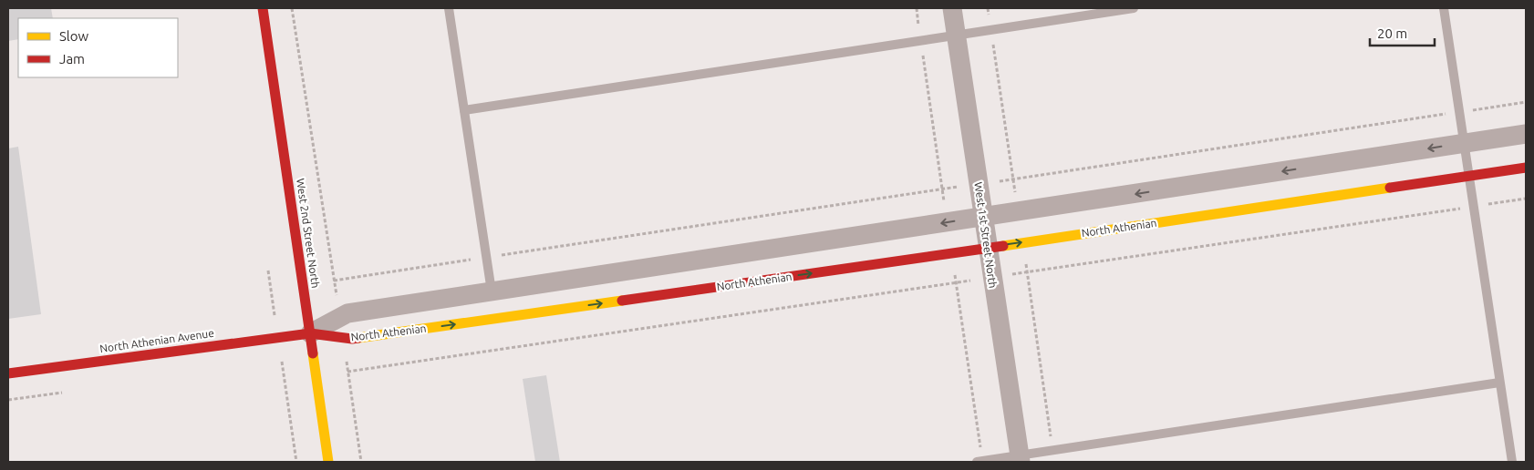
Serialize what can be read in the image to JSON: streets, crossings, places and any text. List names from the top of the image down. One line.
{"streets":{"street":["North Athenian","West 2nd Street North","West 1st Street North","North Athenian Avenue"]},"crossings":[["North Athenian","West 2nd Street North"],["North Athenian","West 1st Street North"],["North Athenian","North Athenian Avenue"],["West 2nd Street North","North Athenian Avenue"]],"legend":["Slow","Jam"],"scale_bar":"20 m"}
